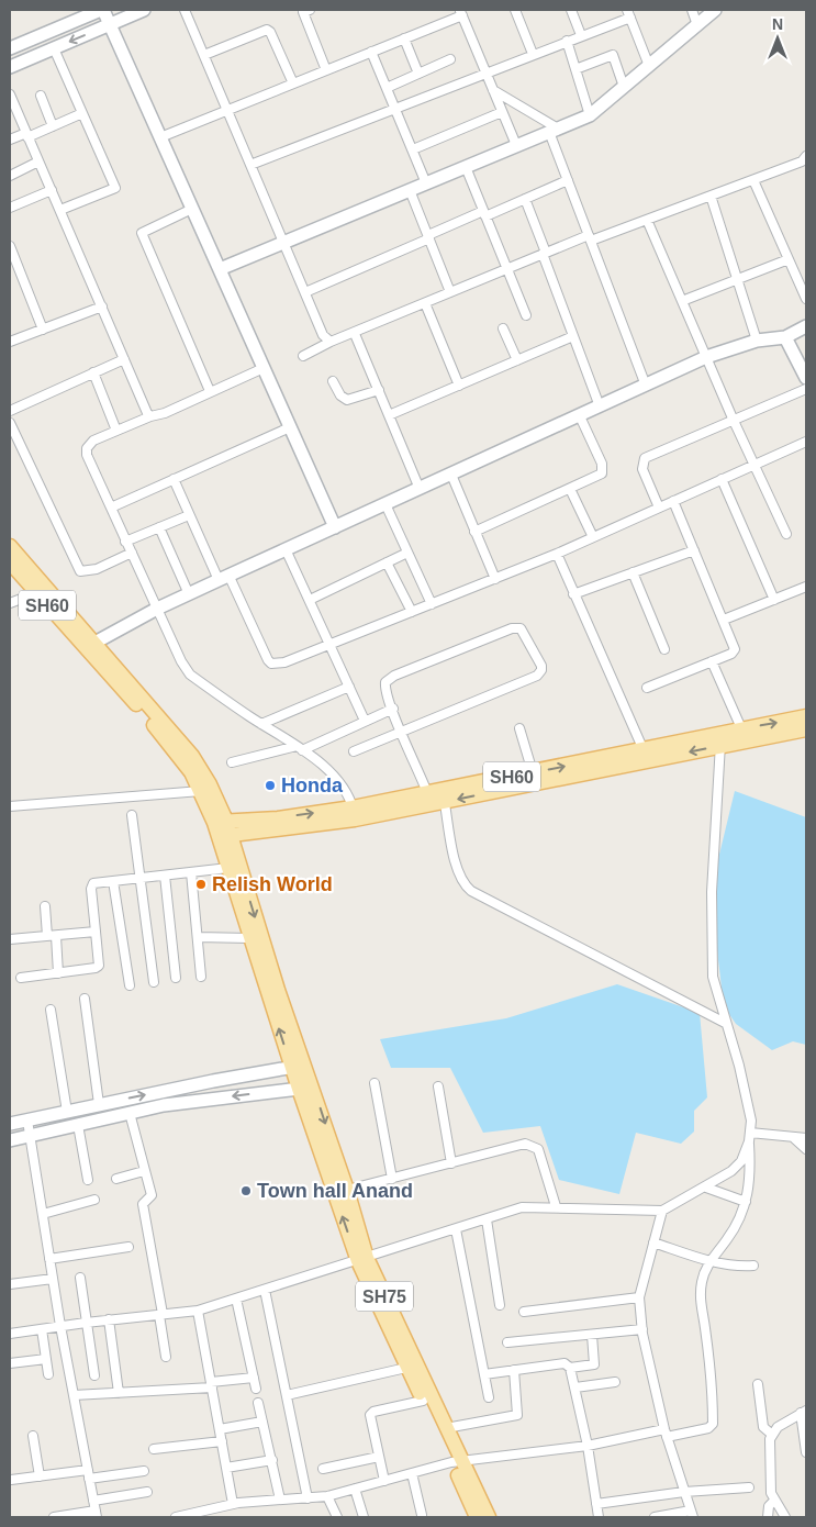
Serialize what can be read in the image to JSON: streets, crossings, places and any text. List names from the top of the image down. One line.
{"streets":{"main road":["SH60","SH75"]},"crossings":[["SH60","SH75"]],"places":["Honda","Relish World","Town hall Anand"],"north":"top"}
